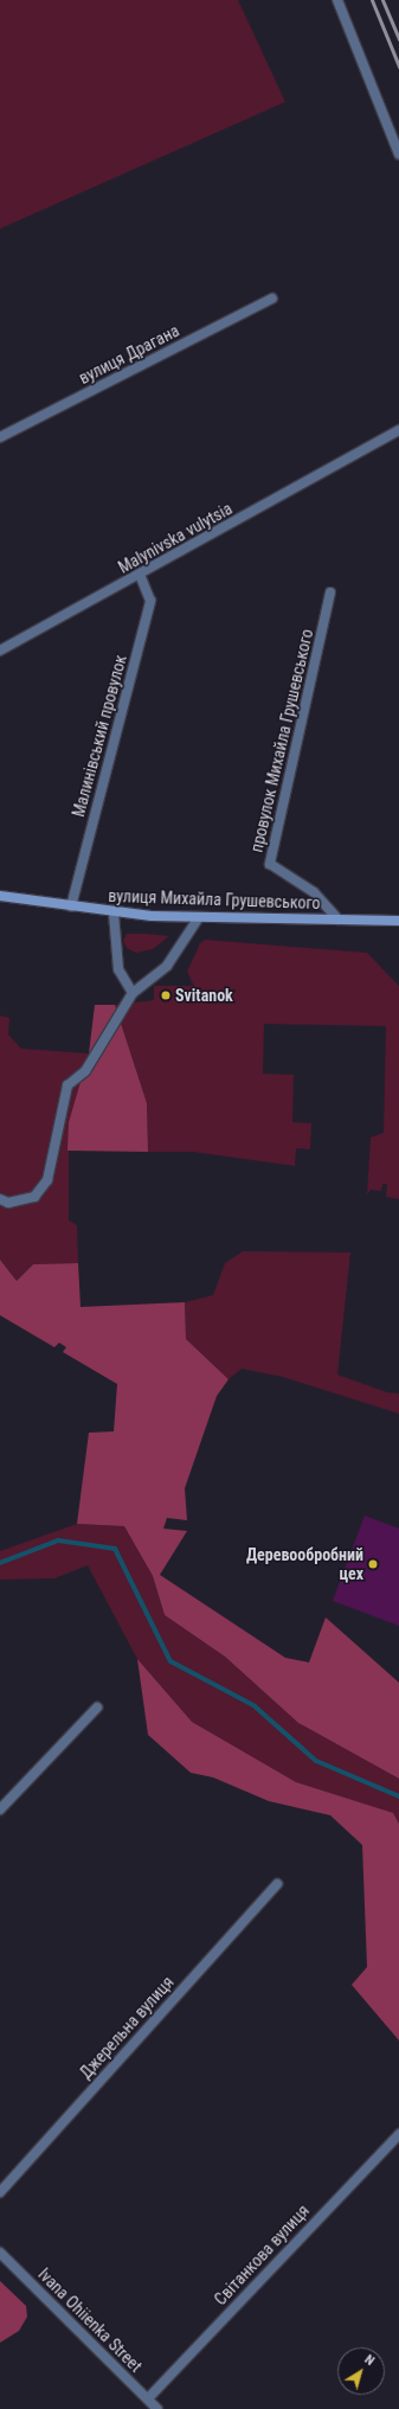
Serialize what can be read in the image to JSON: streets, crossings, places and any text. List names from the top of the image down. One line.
{"streets":{"street":["вулиця Драгана","Malynivska vulytsia","Малинівський провулок","провулок Михайла Грушевського","вулиця Михайла Грушевського","Джерельна вулиця","Світанкова вулиця","Ivana Ohiienka Street"]},"crossings":[["Malynivska vulytsia","Малинівський провулок"],["Малинівський провулок","вулиця Михайла Грушевського"],["провулок Михайла Грушевського","вулиця Михайла Грушевського"],["Світанкова вулиця","Ivana Ohiienka Street"]],"places":["Svitanok","Деревообробний цех"],"north":"top right"}
